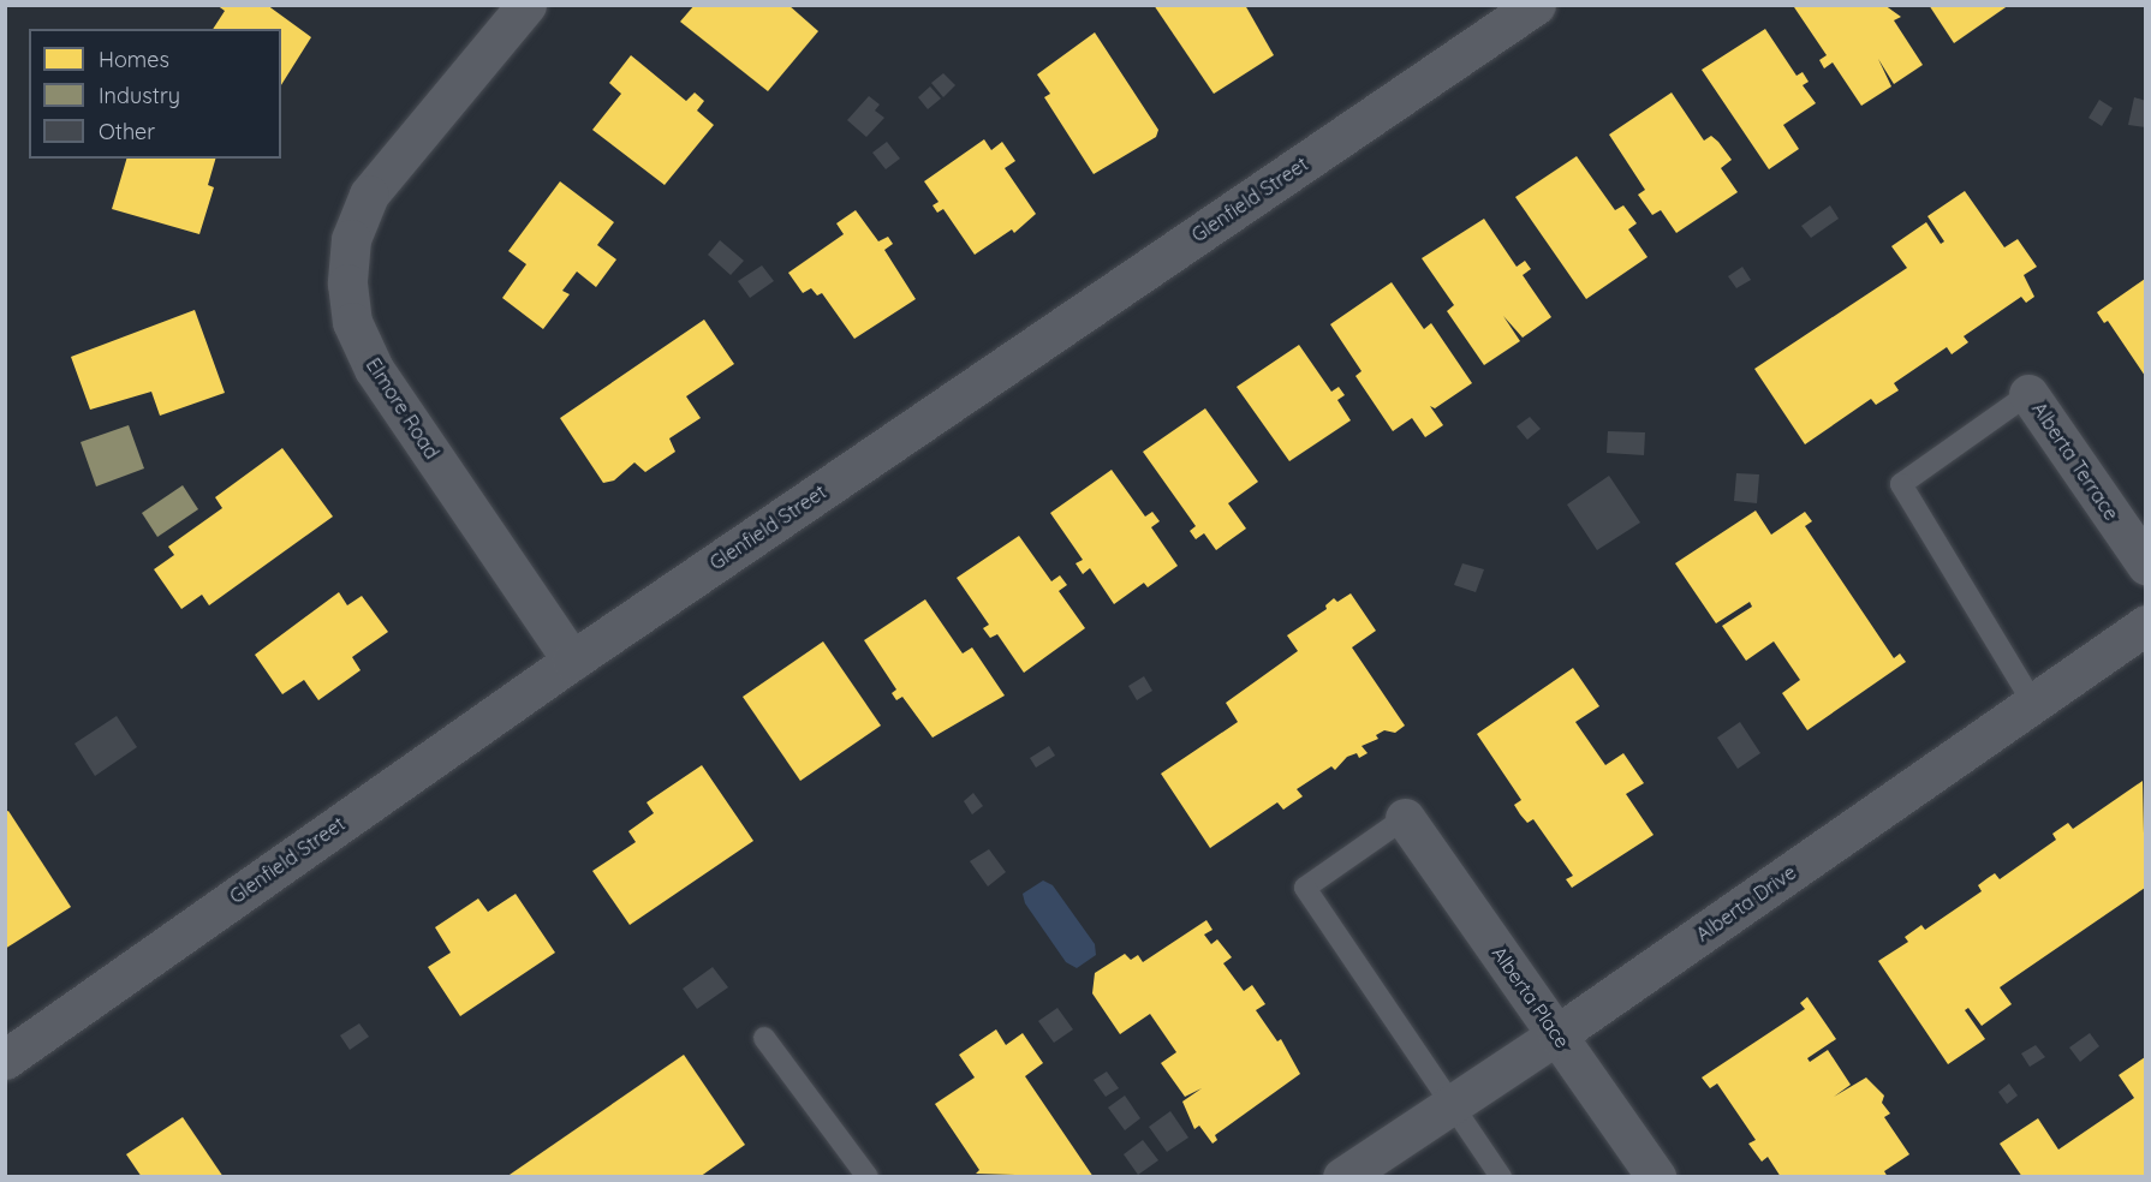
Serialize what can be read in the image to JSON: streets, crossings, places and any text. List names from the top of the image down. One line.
{"streets":{"street":["Glenfield Street","Elmore Road","Alberta Terrace","Alberta Drive","Alberta Place"]},"crossings":[["Glenfield Street","Elmore Road"],["Alberta Drive","Alberta Place"]],"legend":["Homes","Industry","Other"]}
